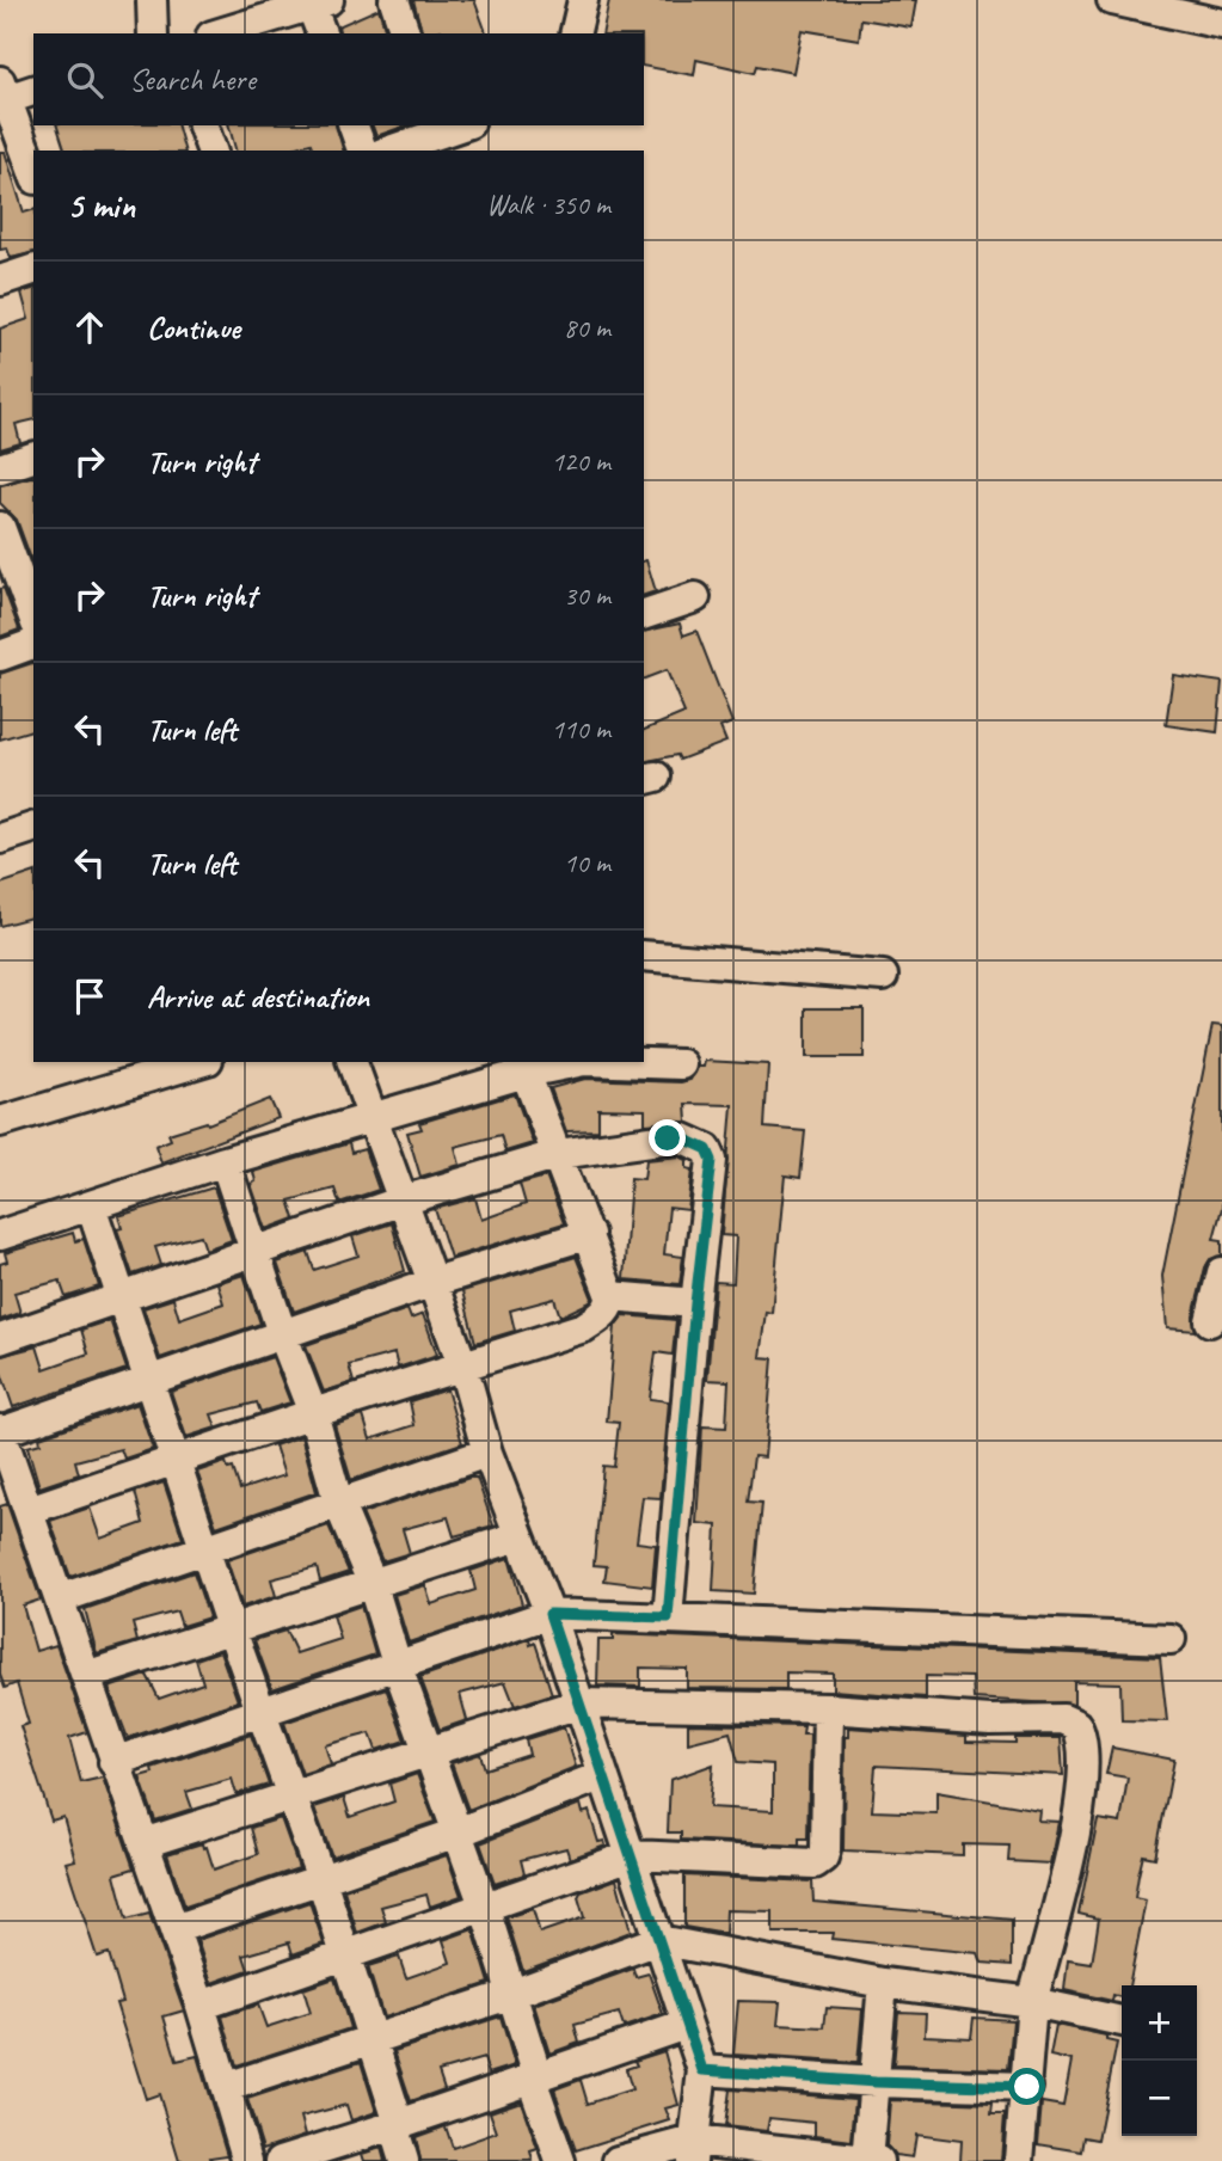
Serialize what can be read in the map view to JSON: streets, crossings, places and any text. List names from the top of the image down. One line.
{"page":{"search":"Search here","heading":["5 min","Walk · 350 m"],"list":[["Continue","80 m"],["Turn right","120 m"],["Turn right","30 m"],["Turn left","110 m"],["Turn left","10 m"],"Arrive at destination"],"map_buttons":["+","−"]}}
